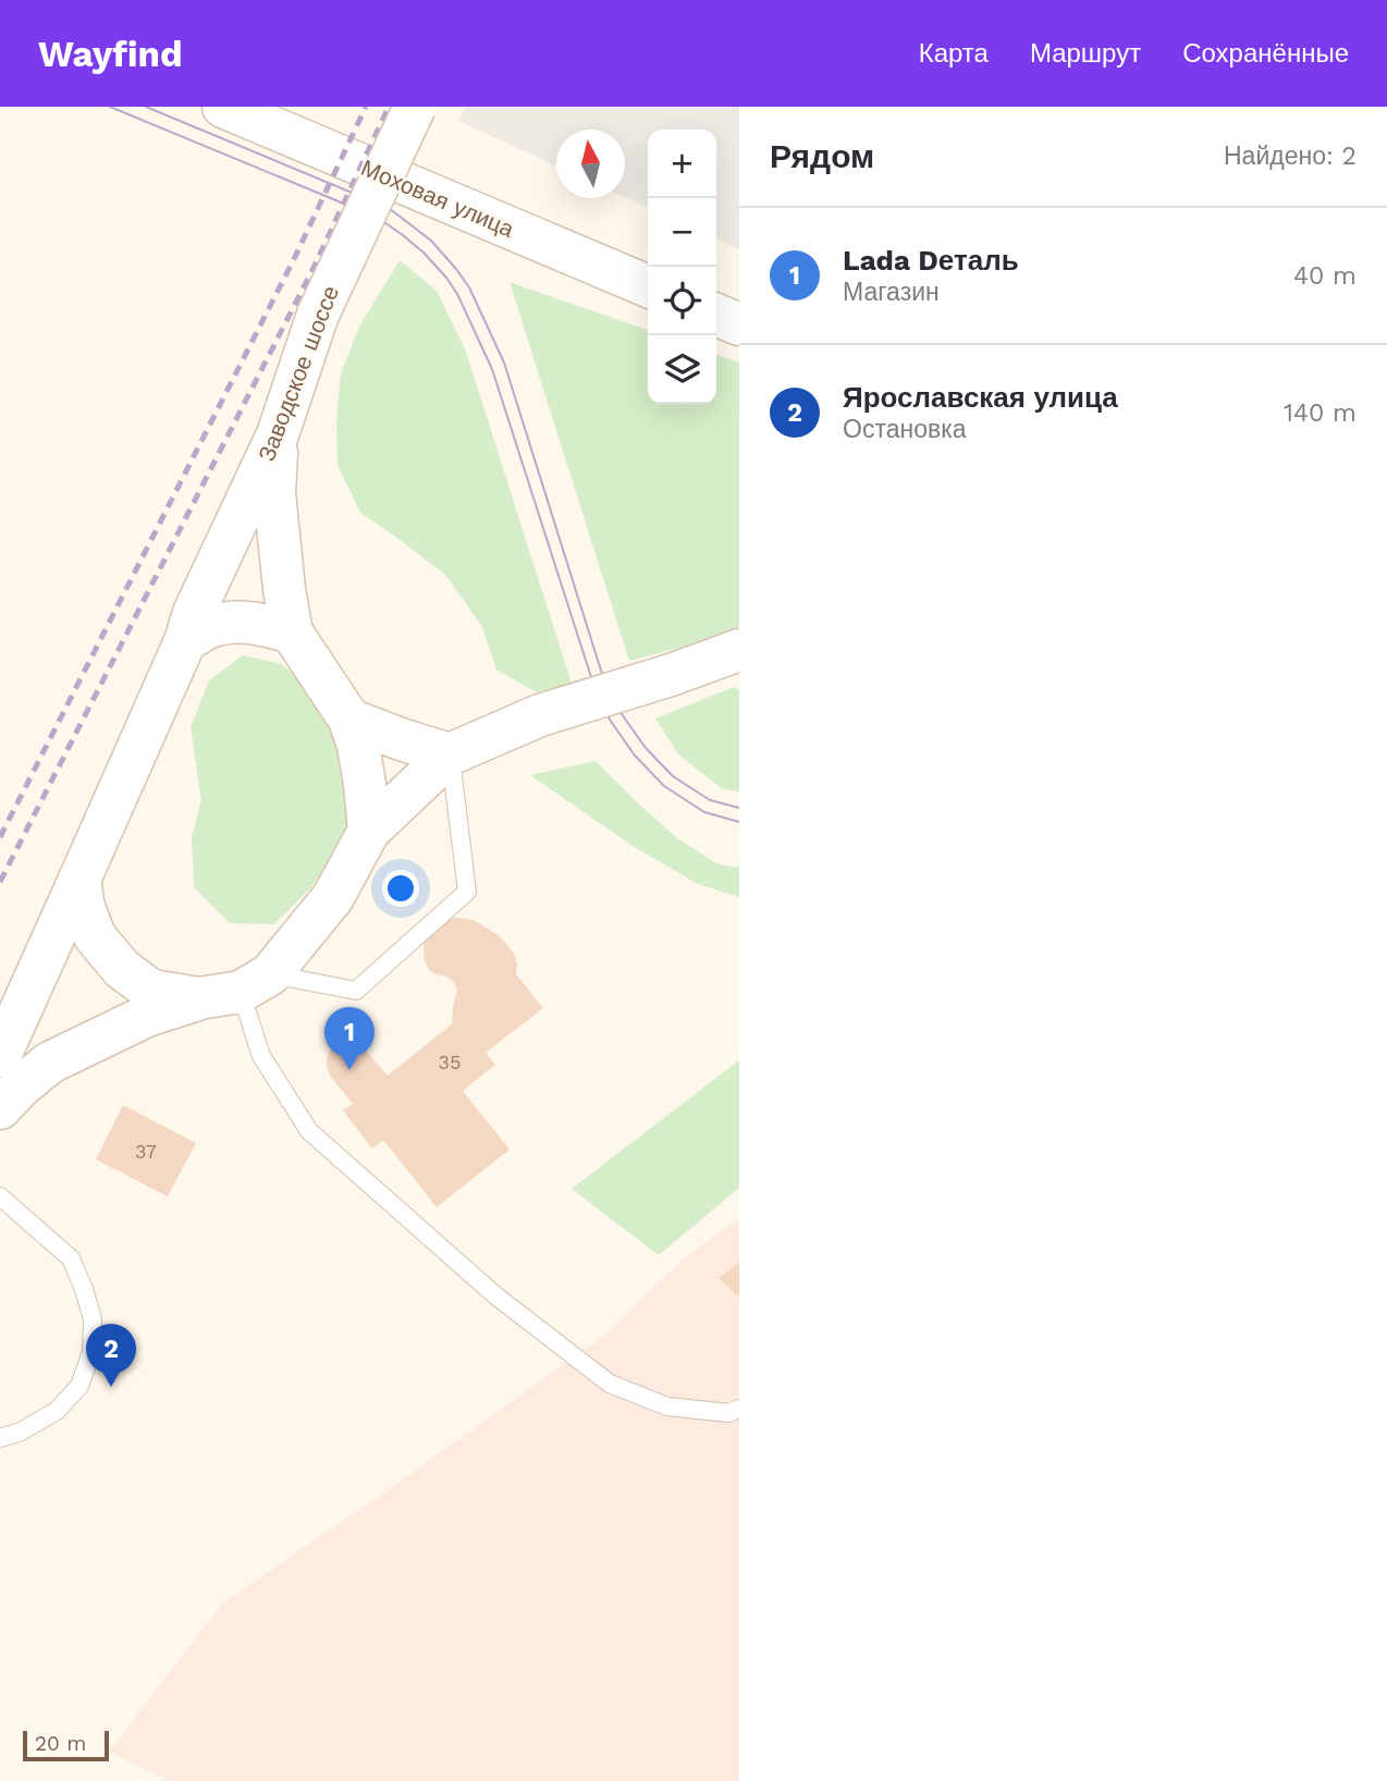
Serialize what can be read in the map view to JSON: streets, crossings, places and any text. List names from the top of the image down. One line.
{"streets":{"main road":["Моховая улица","Заводское шоссе"]},"house_numbers":["35","37"],"scale_bar":"20 m","north":"top","page":{"header":"Wayfind","nav":["Карта","Маршрут","Сохранённые"],"heading":["Рядом","Найдено: 2"],"map_buttons":["+","−"],"list":[{"mark":"1","name":"Lada Dеталь","note":"Магазин","value":"40 m"},{"mark":"2","name":"Ярославская улица","note":"Остановка","value":"140 m"}],"pins":["1","2"],"scale":"20 m"}}
